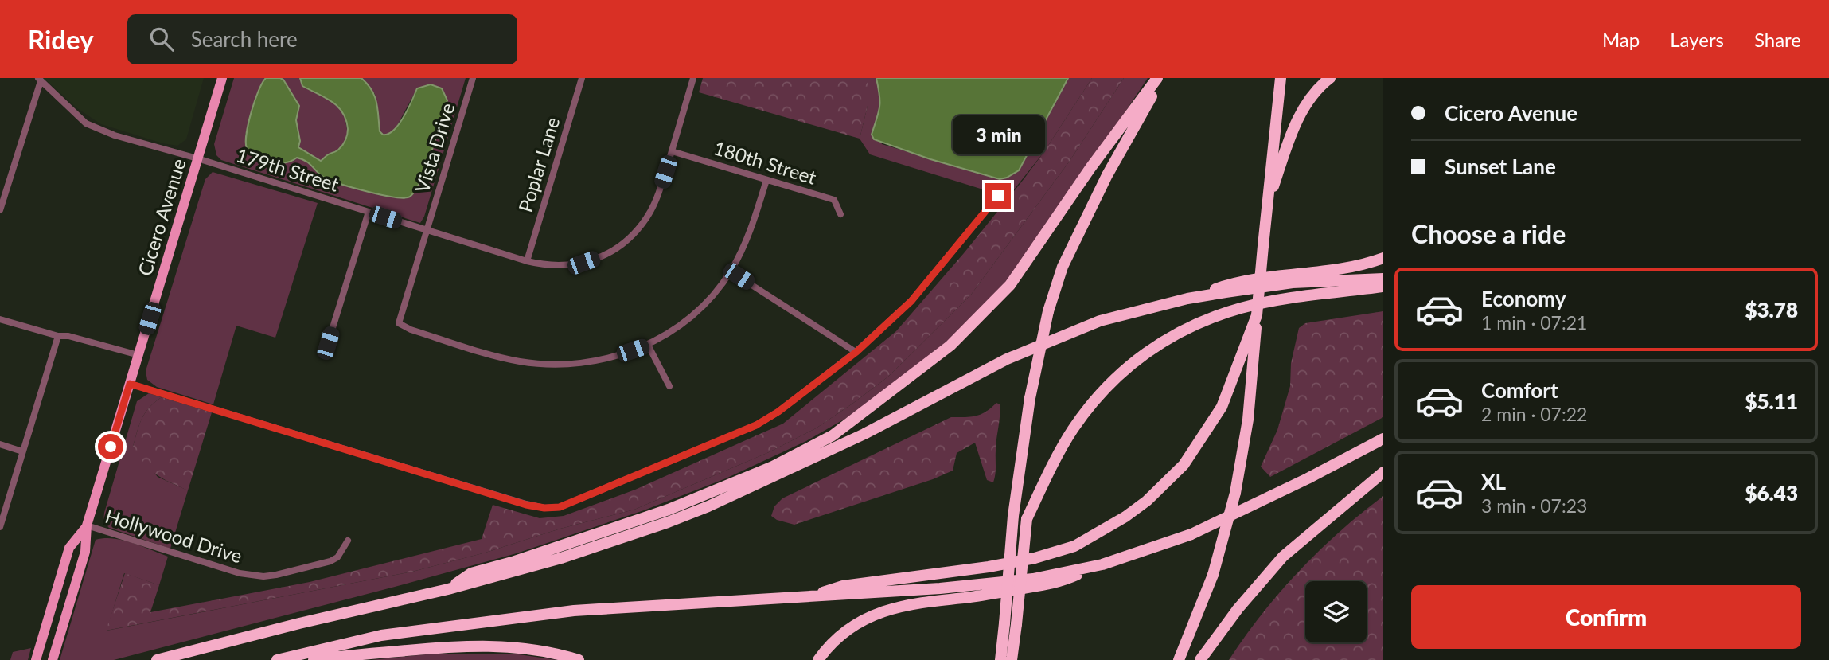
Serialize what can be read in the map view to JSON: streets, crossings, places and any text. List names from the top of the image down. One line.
{"streets":{"main road":["Cicero Avenue"],"street":["Vista Drive","180th Street","Poplar Lane","179th Street","Hollywood Drive"]},"crossings":[["Vista Drive","179th Street"],["180th Street","179th Street"],["Poplar Lane","179th Street"],["179th Street","Cicero Avenue"],["Cicero Avenue","Hollywood Drive"]],"page":{"header":"Ridey","search":"Search here","nav":["Map","Layers","Share"],"banner":["Cicero Avenue","Sunset Lane"],"bubble":"3 min","heading":"Choose a ride","list":[{"name":"Economy","note":"1 min · 07:21","value":"$3.78"},{"name":"Comfort","note":"2 min · 07:22","value":"$5.11"},{"name":"XL","note":"3 min · 07:23","value":"$6.43"}],"buttons":"Confirm"}}
